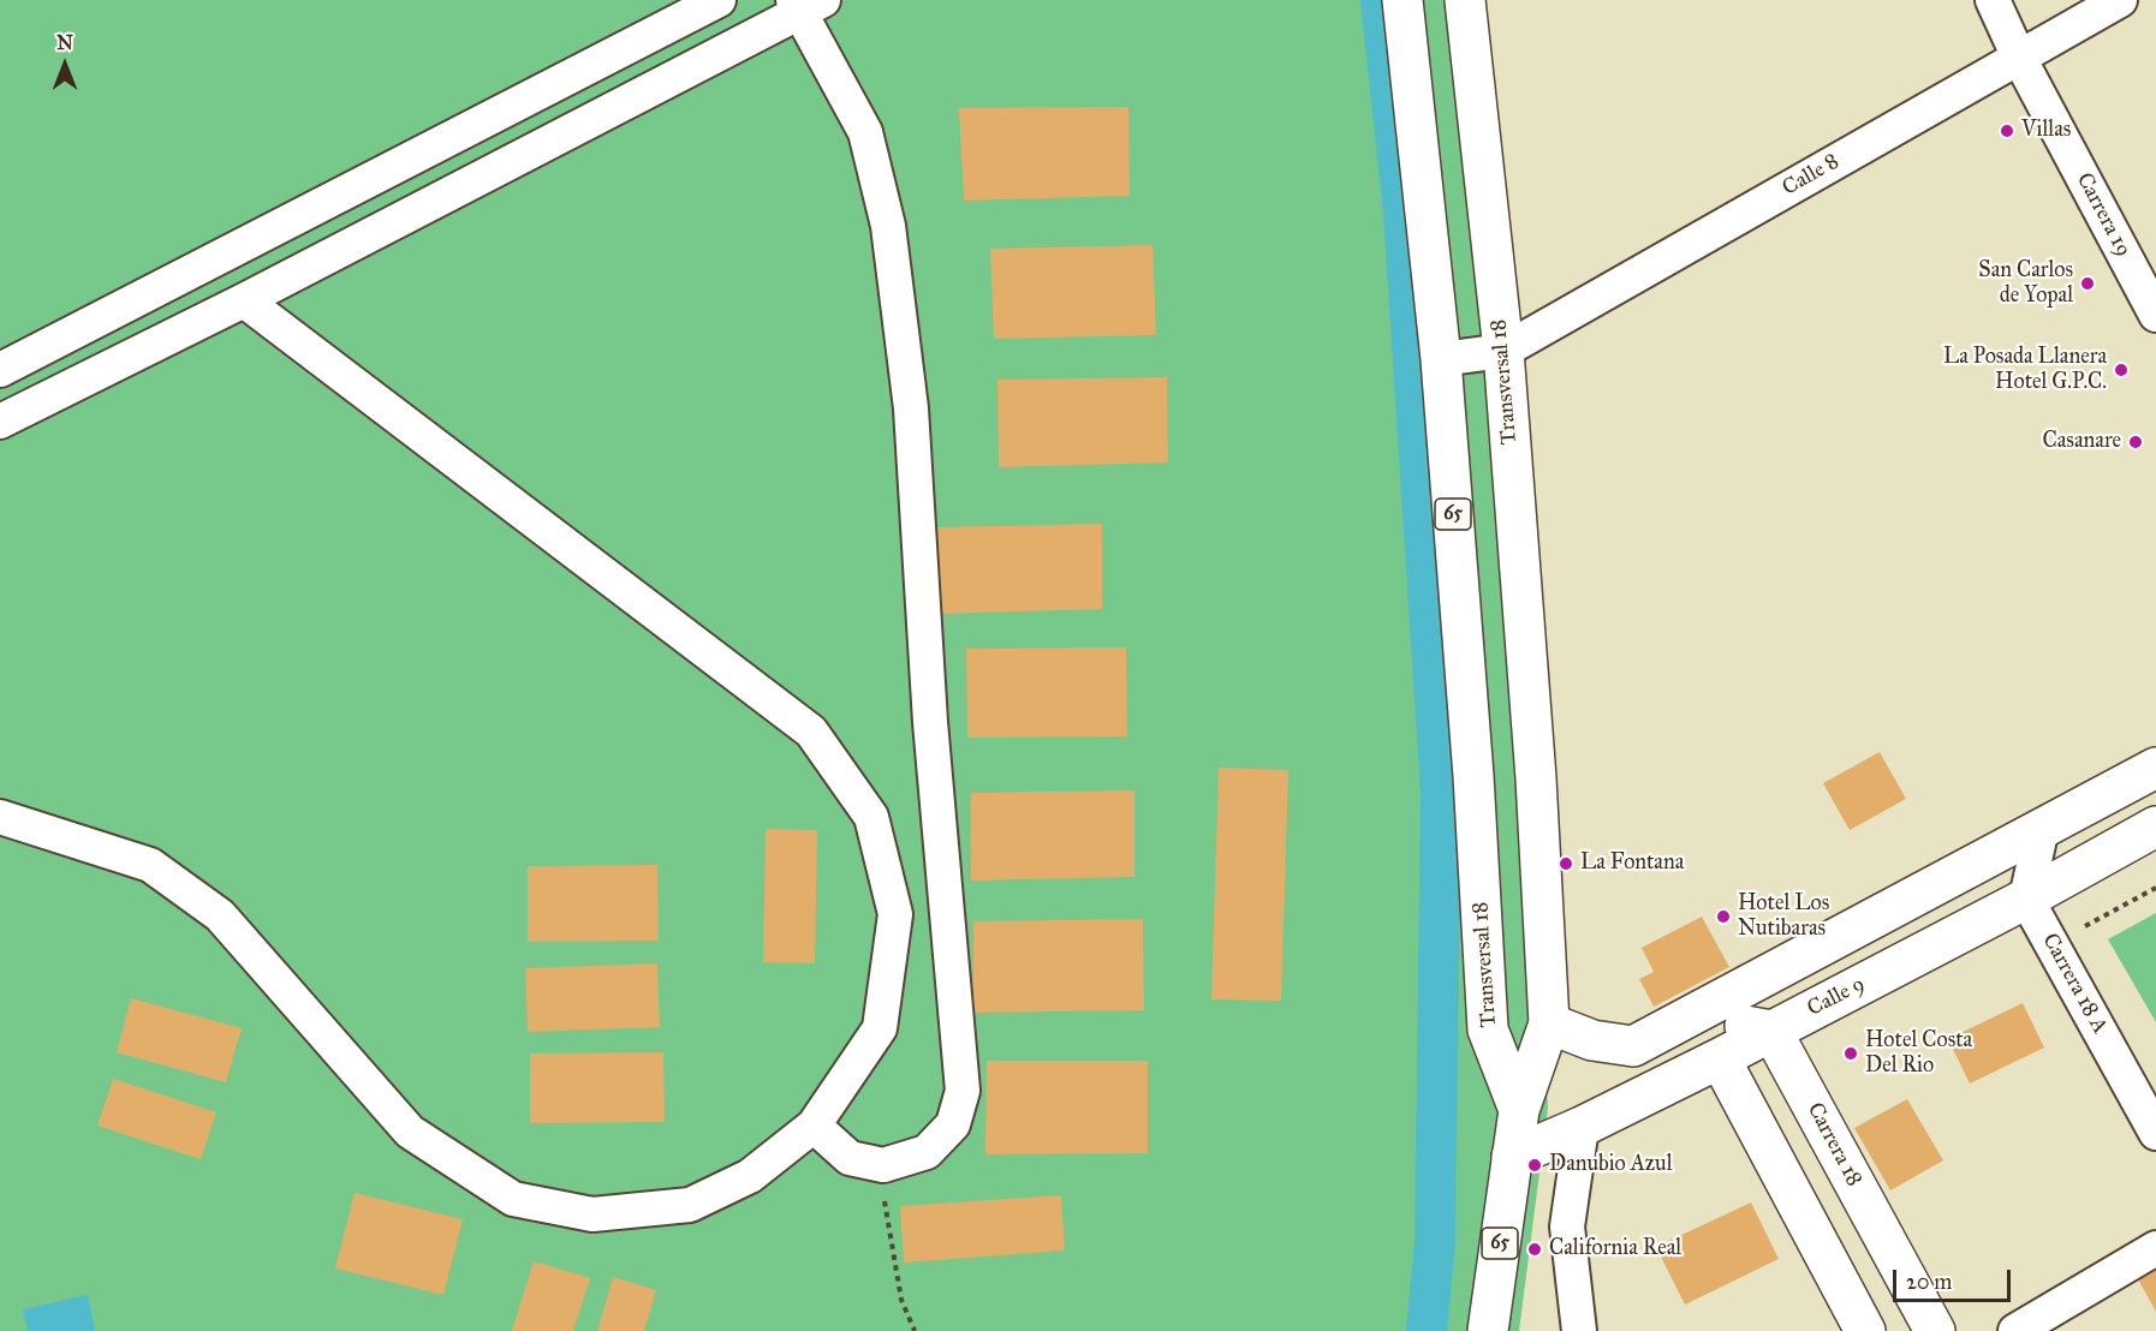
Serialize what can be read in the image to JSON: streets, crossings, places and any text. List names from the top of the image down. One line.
{"streets":{"main road":["Transversal 18","65","Calle 9","Carrera 18"],"street":["Calle 8","Carrera 19","Carrera 18 A"]},"crossings":[["Calle 8","Carrera 19"],["Calle 8","Transversal 18"],["Transversal 18","65"],["65","Calle 9"],["Carrera 18 A","Calle 9"],["Calle 9","Carrera 18"]],"places":["Villas","San Carlos de Yopal","La Posada Llanera Hotel G.P.C.","Casanare","La Fontana","Hotel Los Nutibaras","Hotel Costa Del Rio","Danubio Azul","California Real"],"scale_bar":"20 m","north":"top"}
